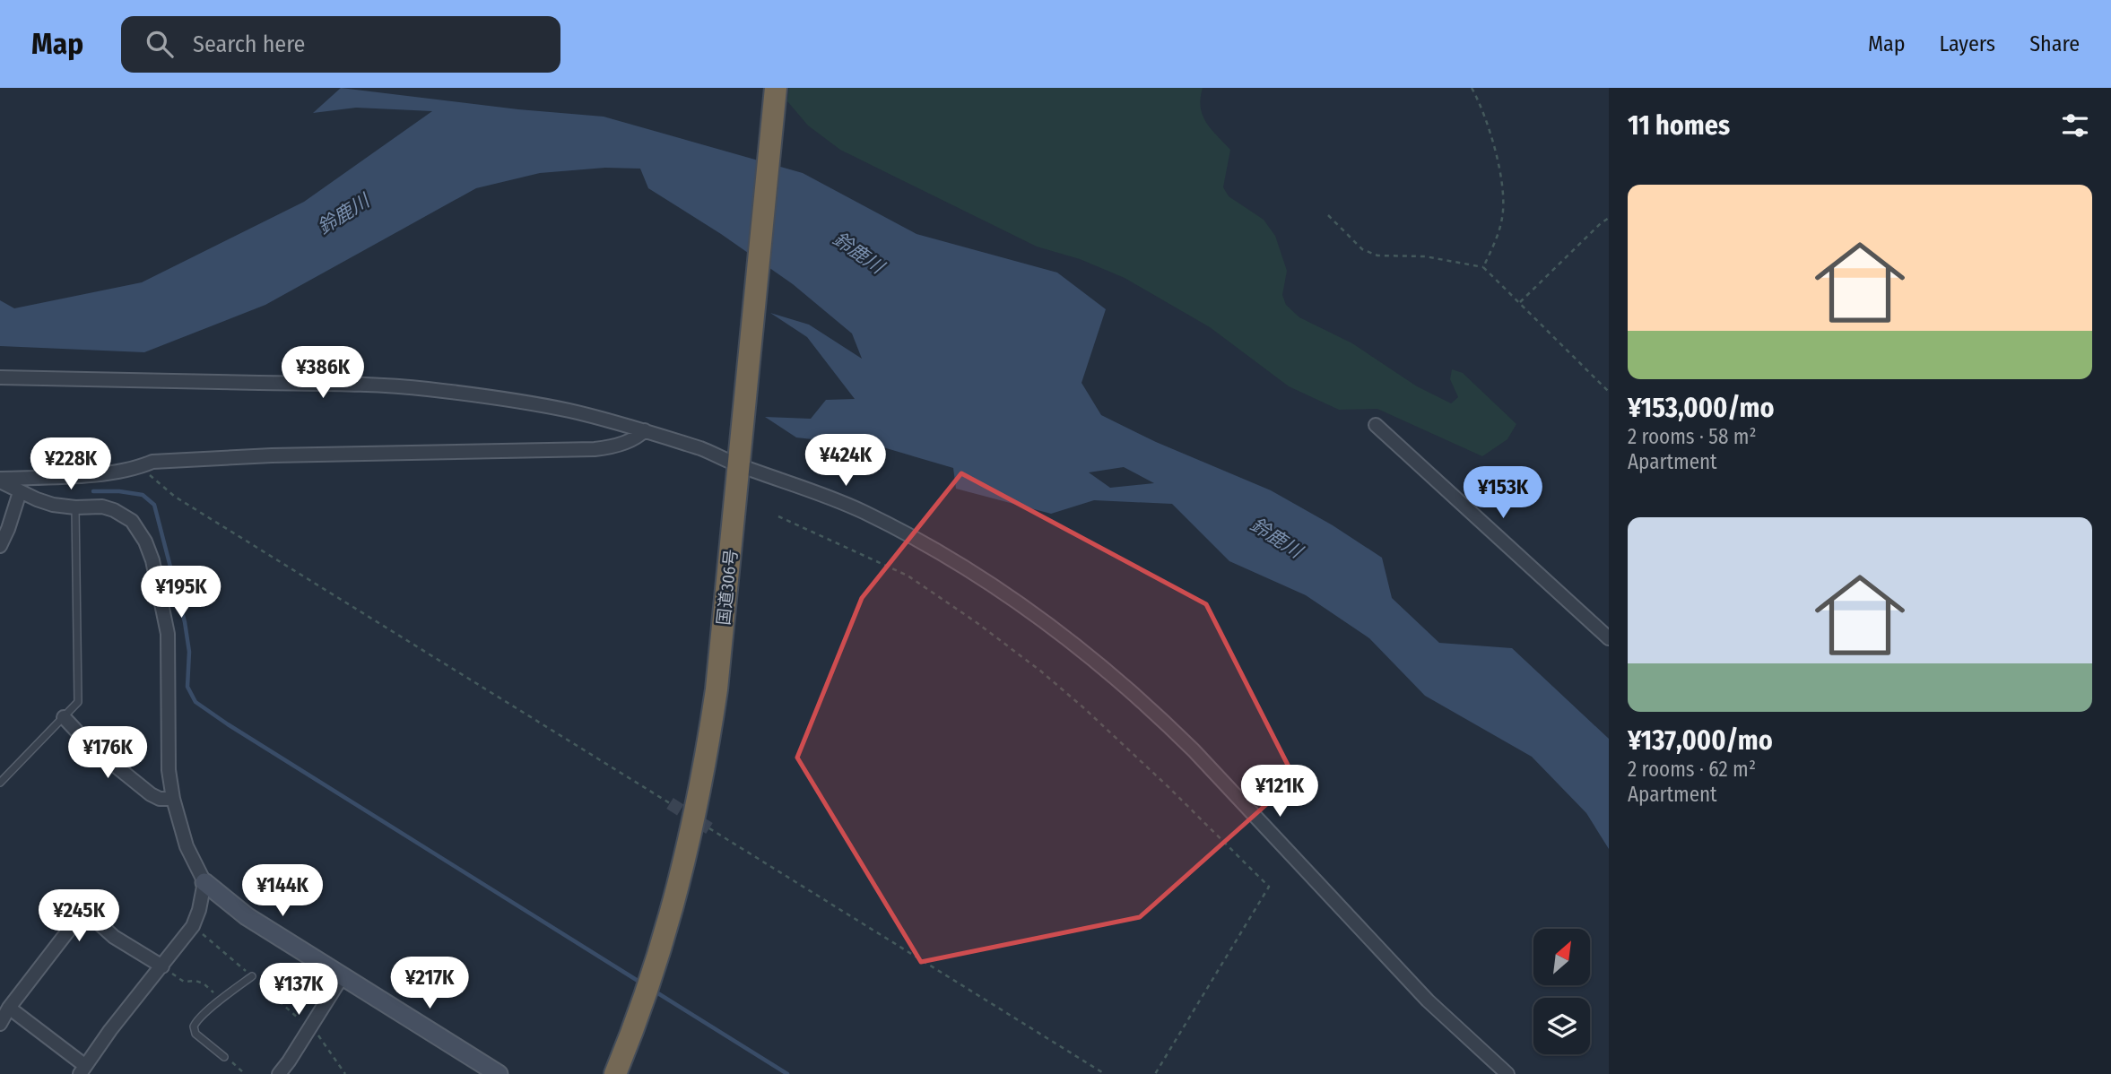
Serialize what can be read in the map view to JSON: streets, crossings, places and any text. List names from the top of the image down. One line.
{"streets":{"highway":["国道306号"]},"water":["鈴鹿川"],"north":"top right","page":{"header":"Map","search":"Search here","nav":["Map","Layers","Share"],"heading":"11 homes","list":[{"name":"¥153,000/mo","note":"2 rooms · 58 m² · Apartment"},{"name":"¥137,000/mo","note":"2 rooms · 62 m² · Apartment"}],"price":["¥386K","¥424K","¥228K","¥153K","¥195K","¥176K","¥121K","¥144K","¥245K","¥217K","¥137K"]}}
